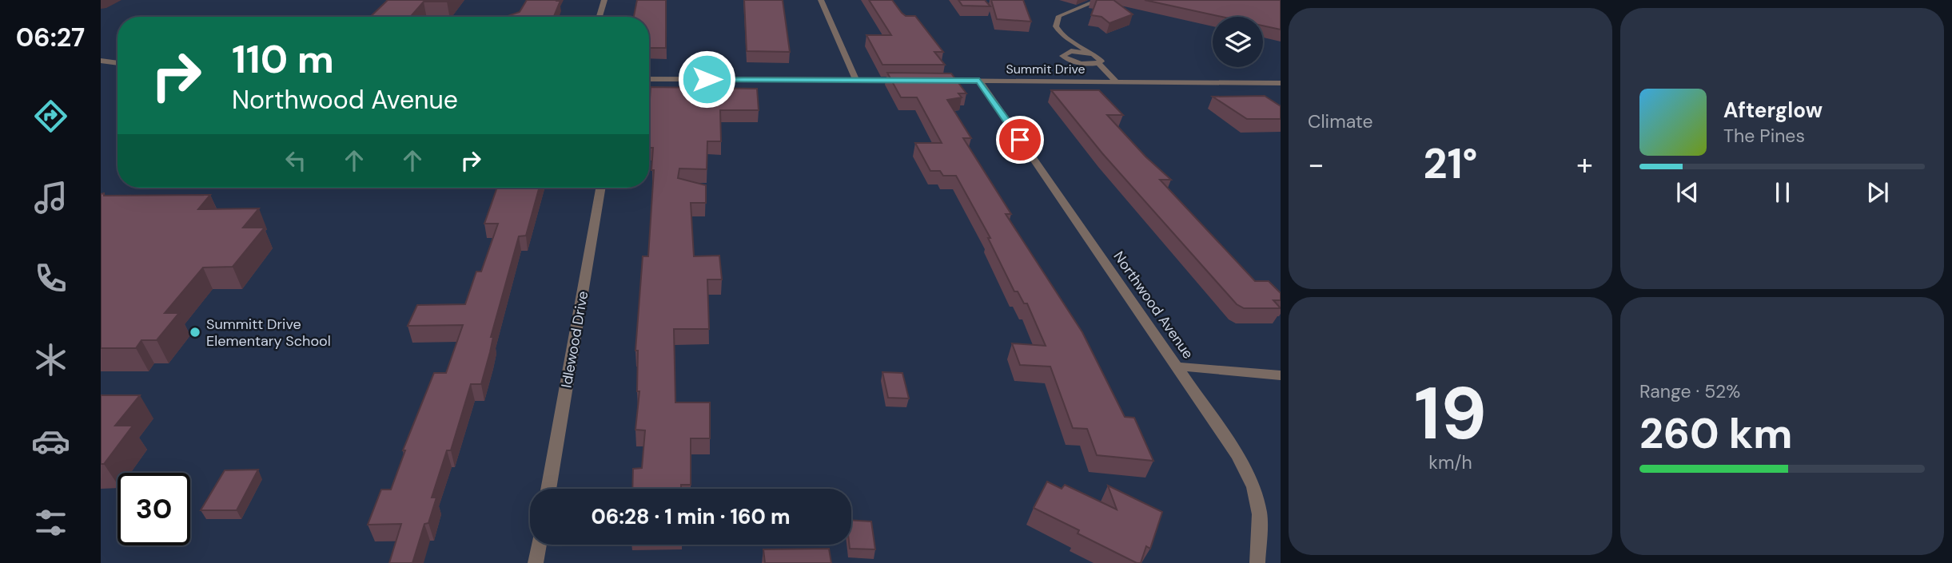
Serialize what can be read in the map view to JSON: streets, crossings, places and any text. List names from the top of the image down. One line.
{"streets":{"street":["Summit Drive","Northwood Avenue","Idlewood Drive"]},"crossings":[["Summit Drive","Northwood Avenue"]],"places":["Summitt Drive Elementary School"],"page":{"tabs":"06:27","tile":["Climate",["19","km/h"],["Range · 52%","260 km"]],"turn":["110 m","Northwood Avenue"],"song":["Afterglow","The Pines"],"heat":["−","21°","+"],"limit":"30","trip":"06:28 · 1 min · 160 m"}}
